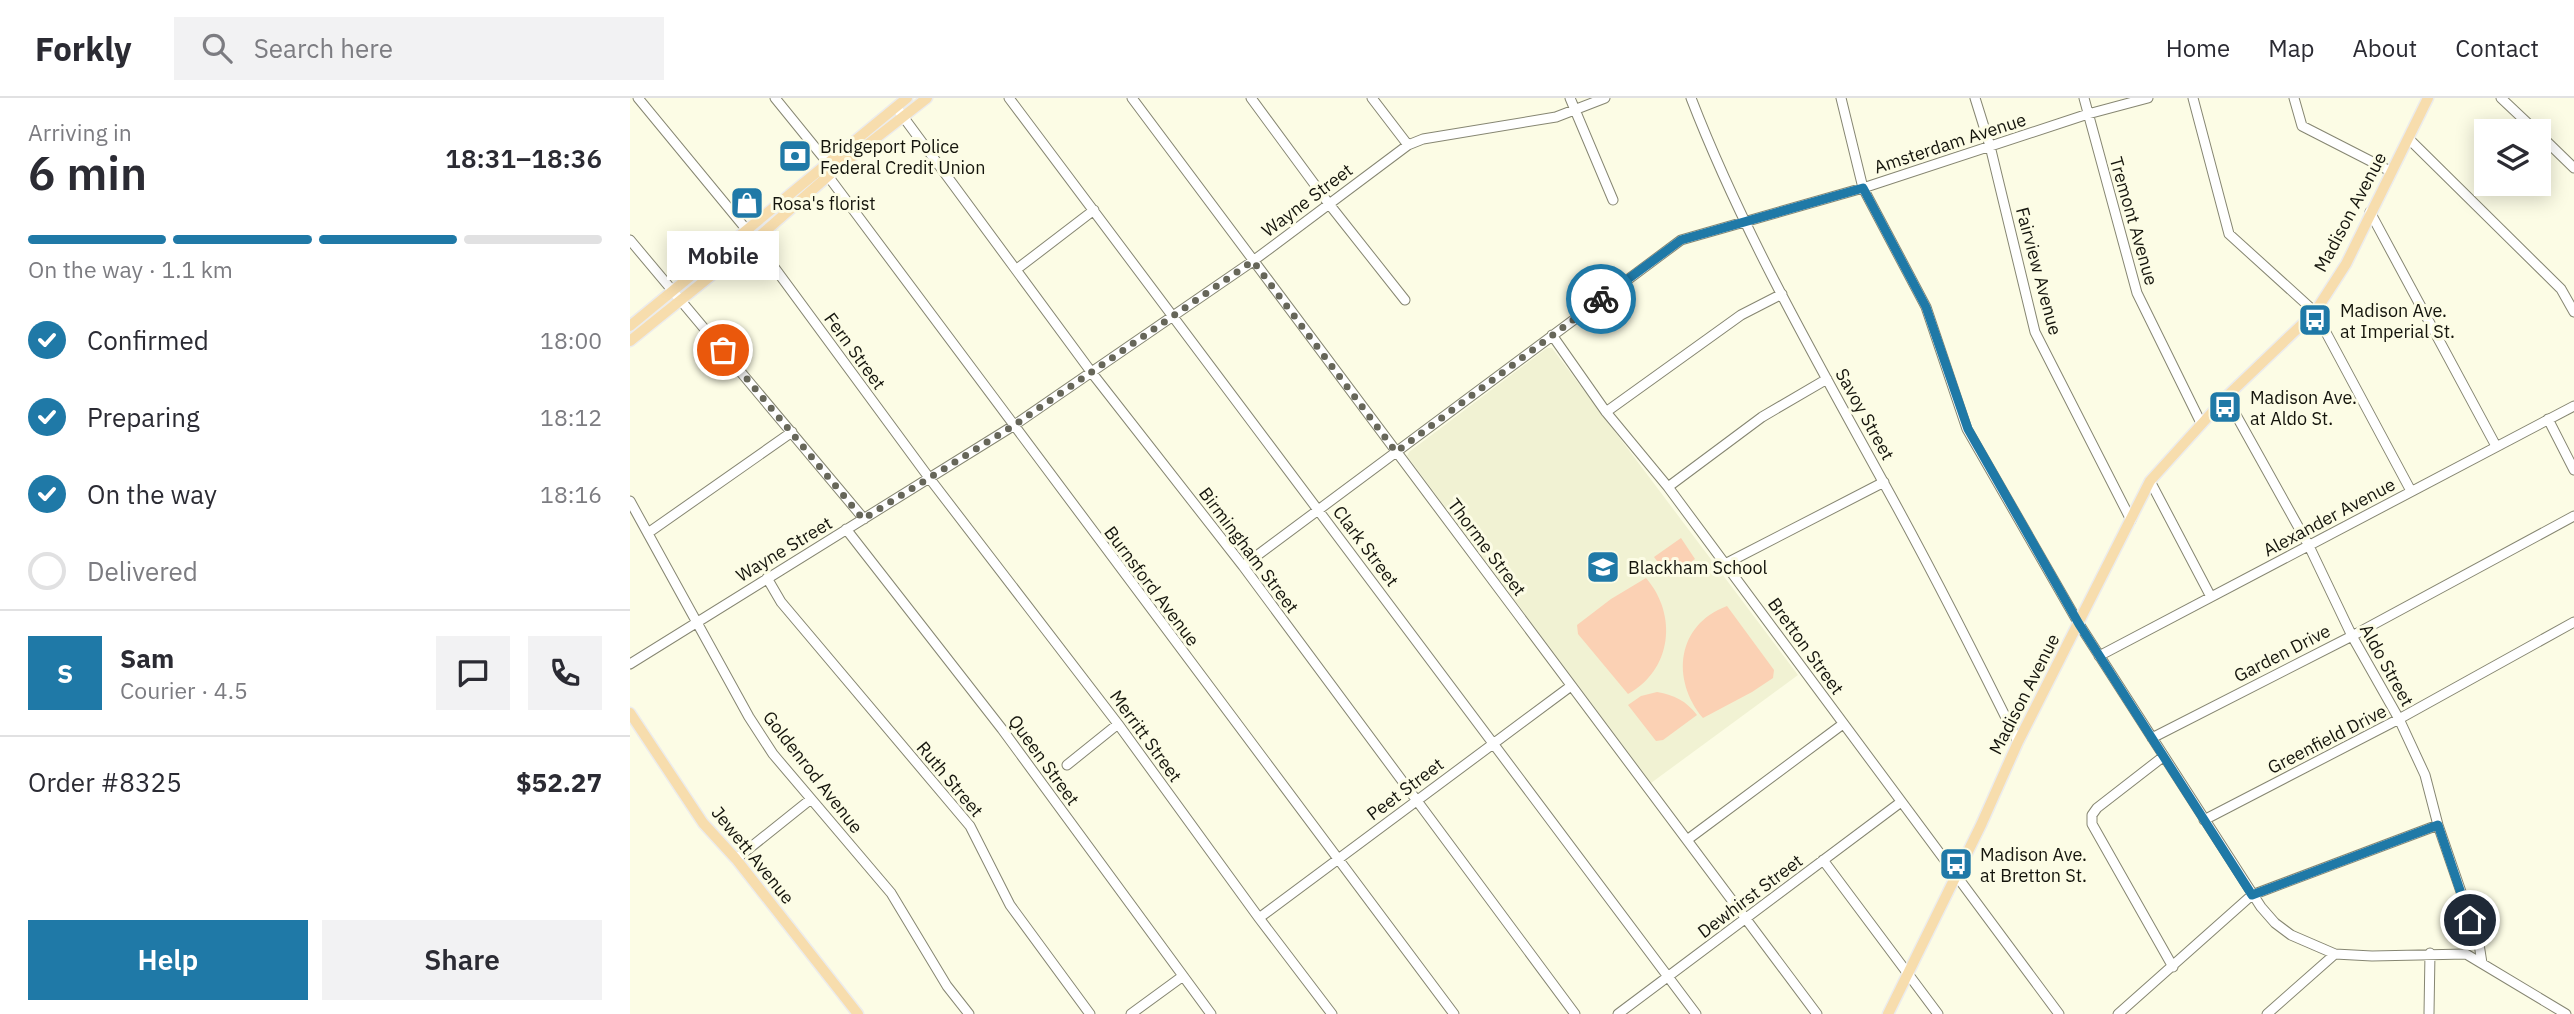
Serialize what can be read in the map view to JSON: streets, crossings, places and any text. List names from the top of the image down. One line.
{"streets":{"main road":["Madison Avenue","Jewett Avenue"],"street":["Amsterdam Avenue","Wayne Street","Tremont Avenue","Fairview Avenue","Fern Street","Savoy Street","Alexander Avenue","Clark Street","Thorme Street","Birmingham Street","Burnsford Avenue","Bretton Street","Garden Drive","Aldo Street","Merritt Street","Greenfield Drive","Queen Street","Goldenrod Avenue","Ruth Street","Peet Street","Dewhirst Street"]},"crossings":[["Amsterdam Avenue","Tremont Avenue"],["Amsterdam Avenue","Fairview Avenue"],["Amsterdam Avenue","Savoy Street"],["Amsterdam Avenue","Clark Street"],["Amsterdam Avenue","Thorme Street"],["Amsterdam Avenue","Birmingham Street"],["Amsterdam Avenue","Bretton Street"],["Wayne Street","Fern Street"],["Wayne Street","Clark Street"],["Wayne Street","Thorme Street"],["Wayne Street","Birmingham Street"],["Wayne Street","Burnsford Avenue"],["Wayne Street","Merritt Street"],["Wayne Street","Queen Street"],["Wayne Street","Goldenrod Avenue"],["Wayne Street","Ruth Street"],["Madison Avenue","Tremont Avenue"],["Madison Avenue","Fairview Avenue"],["Madison Avenue","Savoy Street"],["Madison Avenue","Bretton Street"],["Madison Avenue","Aldo Street"],["Fern Street","Merritt Street"],["Alexander Avenue","Aldo Street"],["Clark Street","Peet Street"],["Clark Street","Dewhirst Street"],["Thorme Street","Peet Street"],["Thorme Street","Dewhirst Street"],["Birmingham Street","Peet Street"],["Burnsford Avenue","Peet Street"],["Bretton Street","Dewhirst Street"],["Garden Drive","Aldo Street"],["Aldo Street","Greenfield Drive"],["Merritt Street","Peet Street"]],"places":{"bank":["Bridgeport Police Federal Credit Union"],"shop":["Rosa's florist"],"bus stop":["Madison Ave. at Imperial St.","Madison Ave. at Aldo St.","Madison Ave. at Bretton St."],"other":["Mobile"],"school or university":["Blackham School"]},"page":{"header":"Forkly","search":"Search here","nav":["Home","Map","About","Contact"],"heading":["6 min","Arriving in","18:31–18:36"],"panel":["Sam","Courier · 4.5","Order #8325","$52.27"],"bar":"On the way · 1.1 km","bubble":"Mobile","list":[["Confirmed","18:00"],["Preparing","18:12"],["On the way","18:16"],"Delivered"],"round":"S","buttons":["Help","Share"]}}
